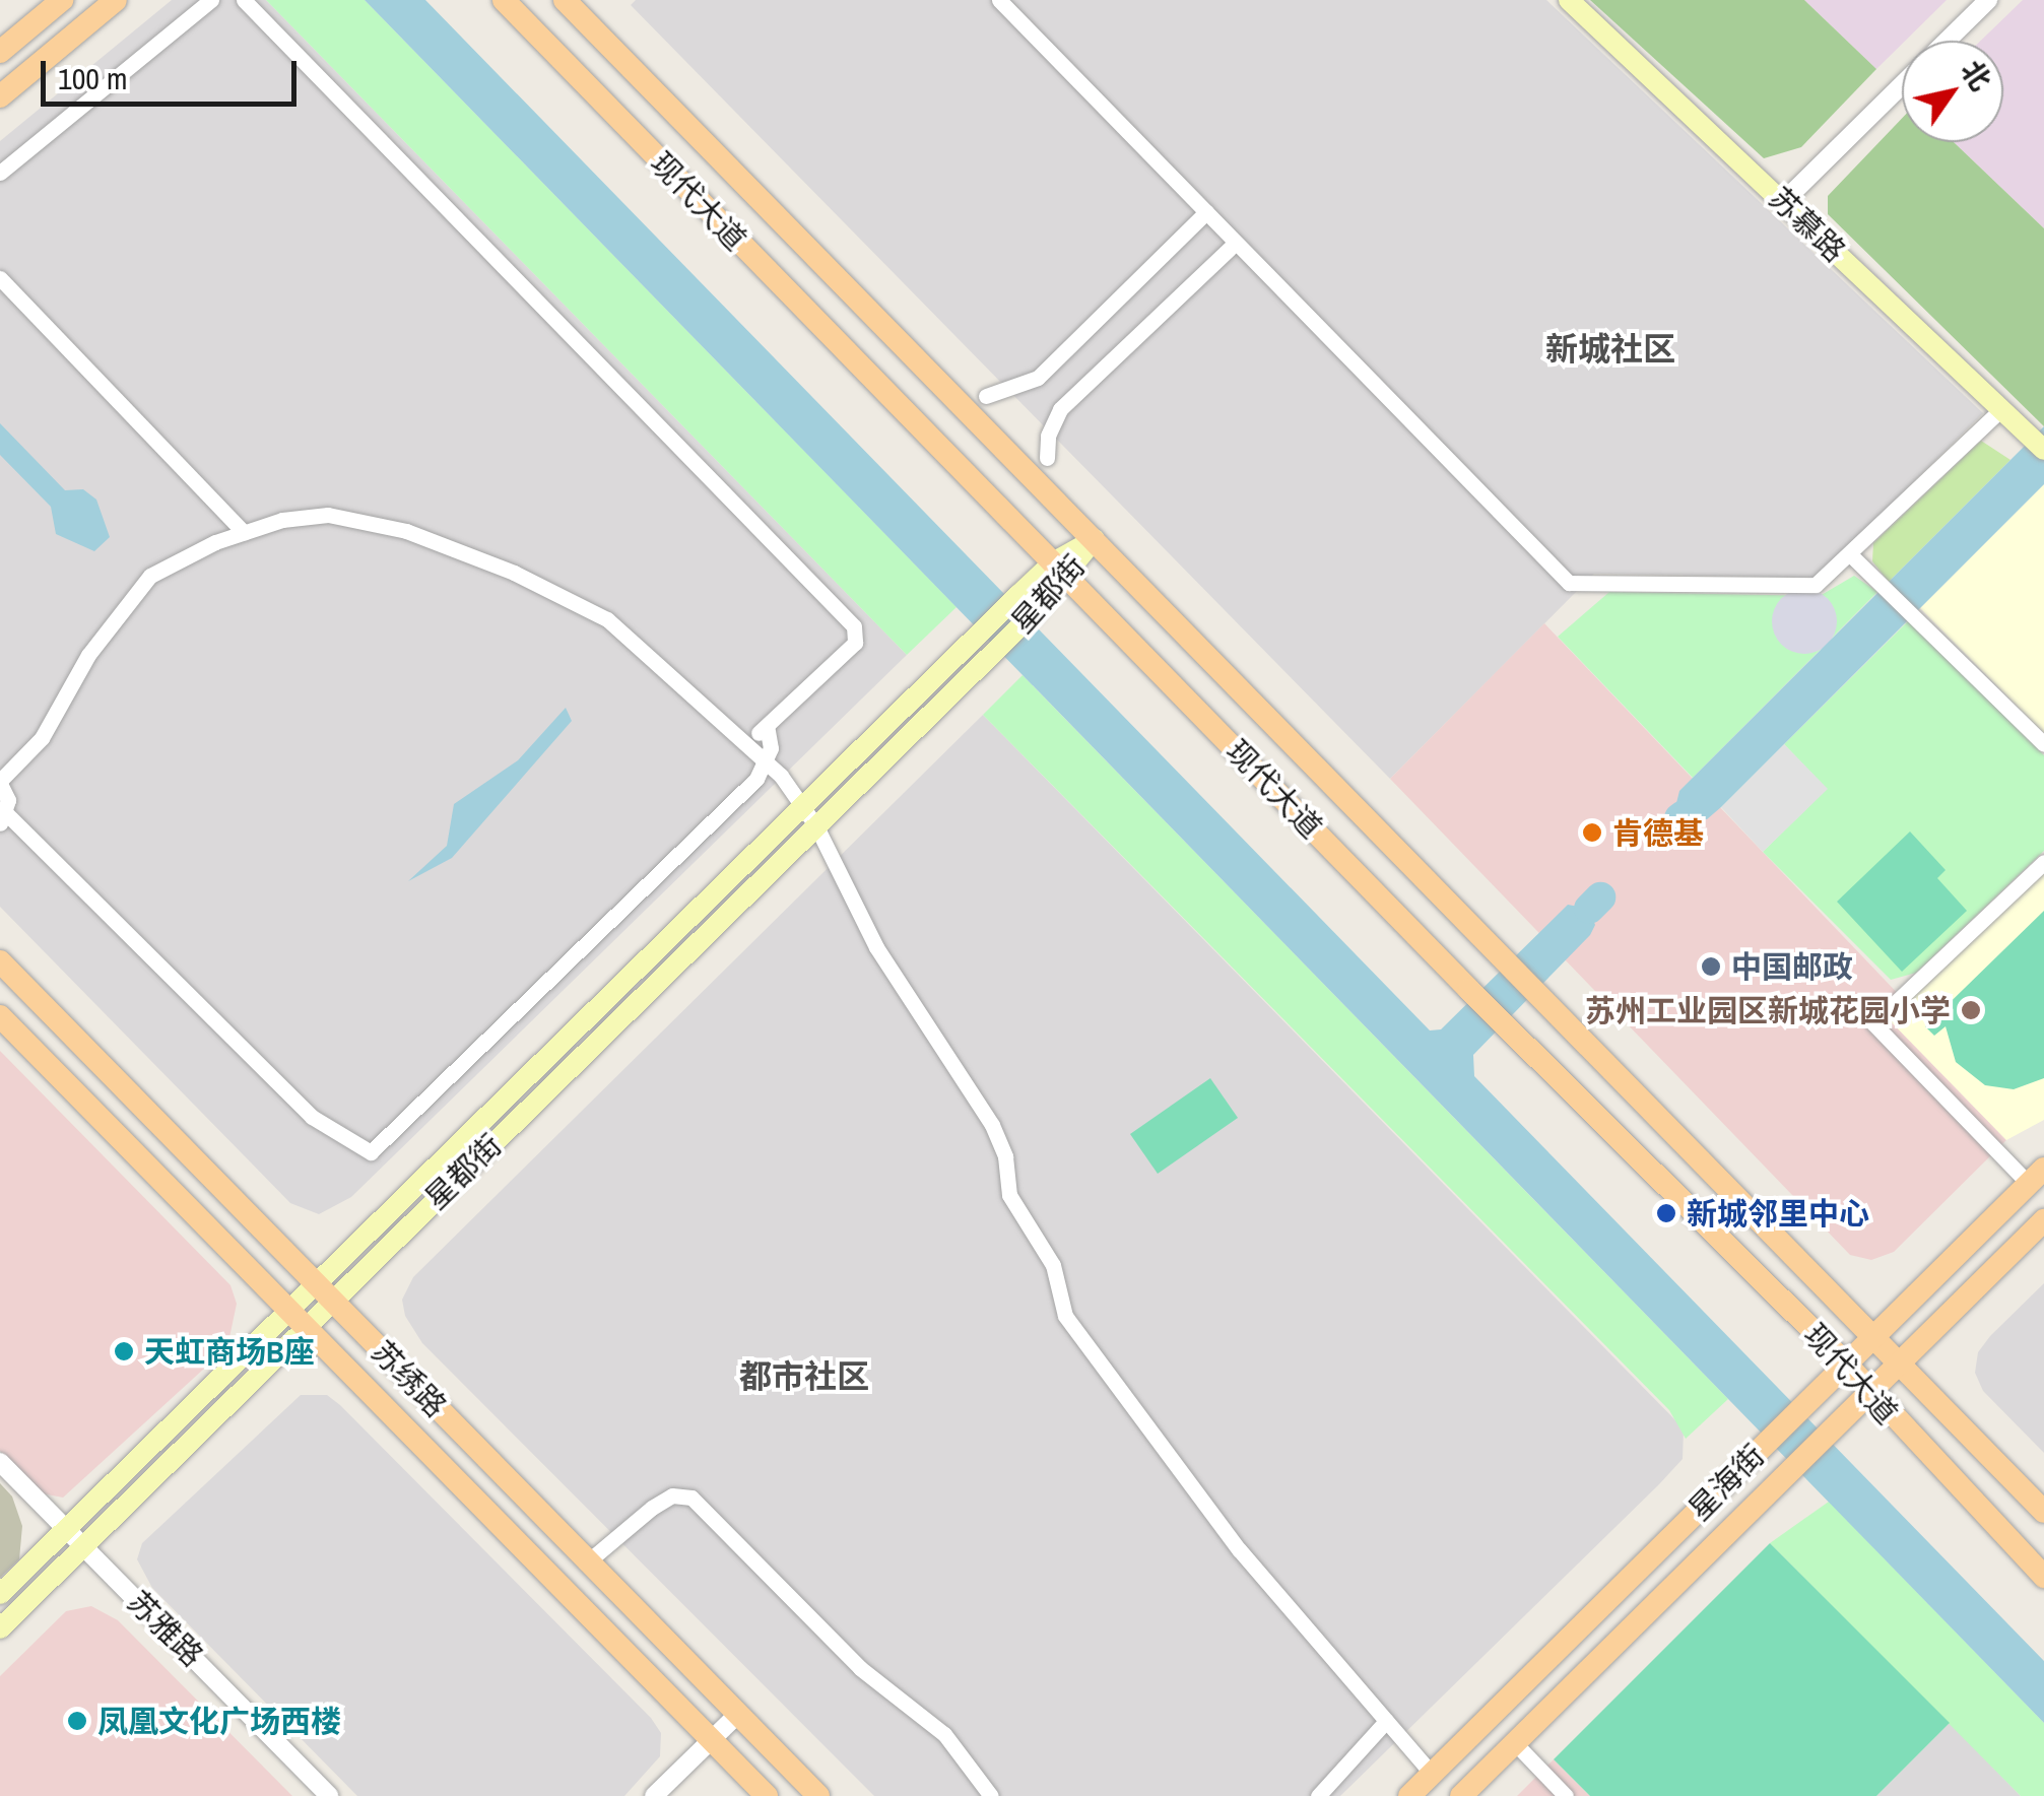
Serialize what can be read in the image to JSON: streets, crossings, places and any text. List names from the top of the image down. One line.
{"streets":{"main road":["现代大道","苏慕路","星都街","苏绣路","星海街"],"street":["苏雅路"]},"crossings":[["现代大道","星都街"],["现代大道","星海街"],["星都街","苏绣路"],["星都街","苏雅路"]],"districts":["新城社区","都市社区"],"places":["肯德基","中国邮政","苏州工业园区新城花园小学","新城邻里中心","天虹商场B座","凤凰文化广场西楼"],"scale_bar":"100 m","north":"top right"}
